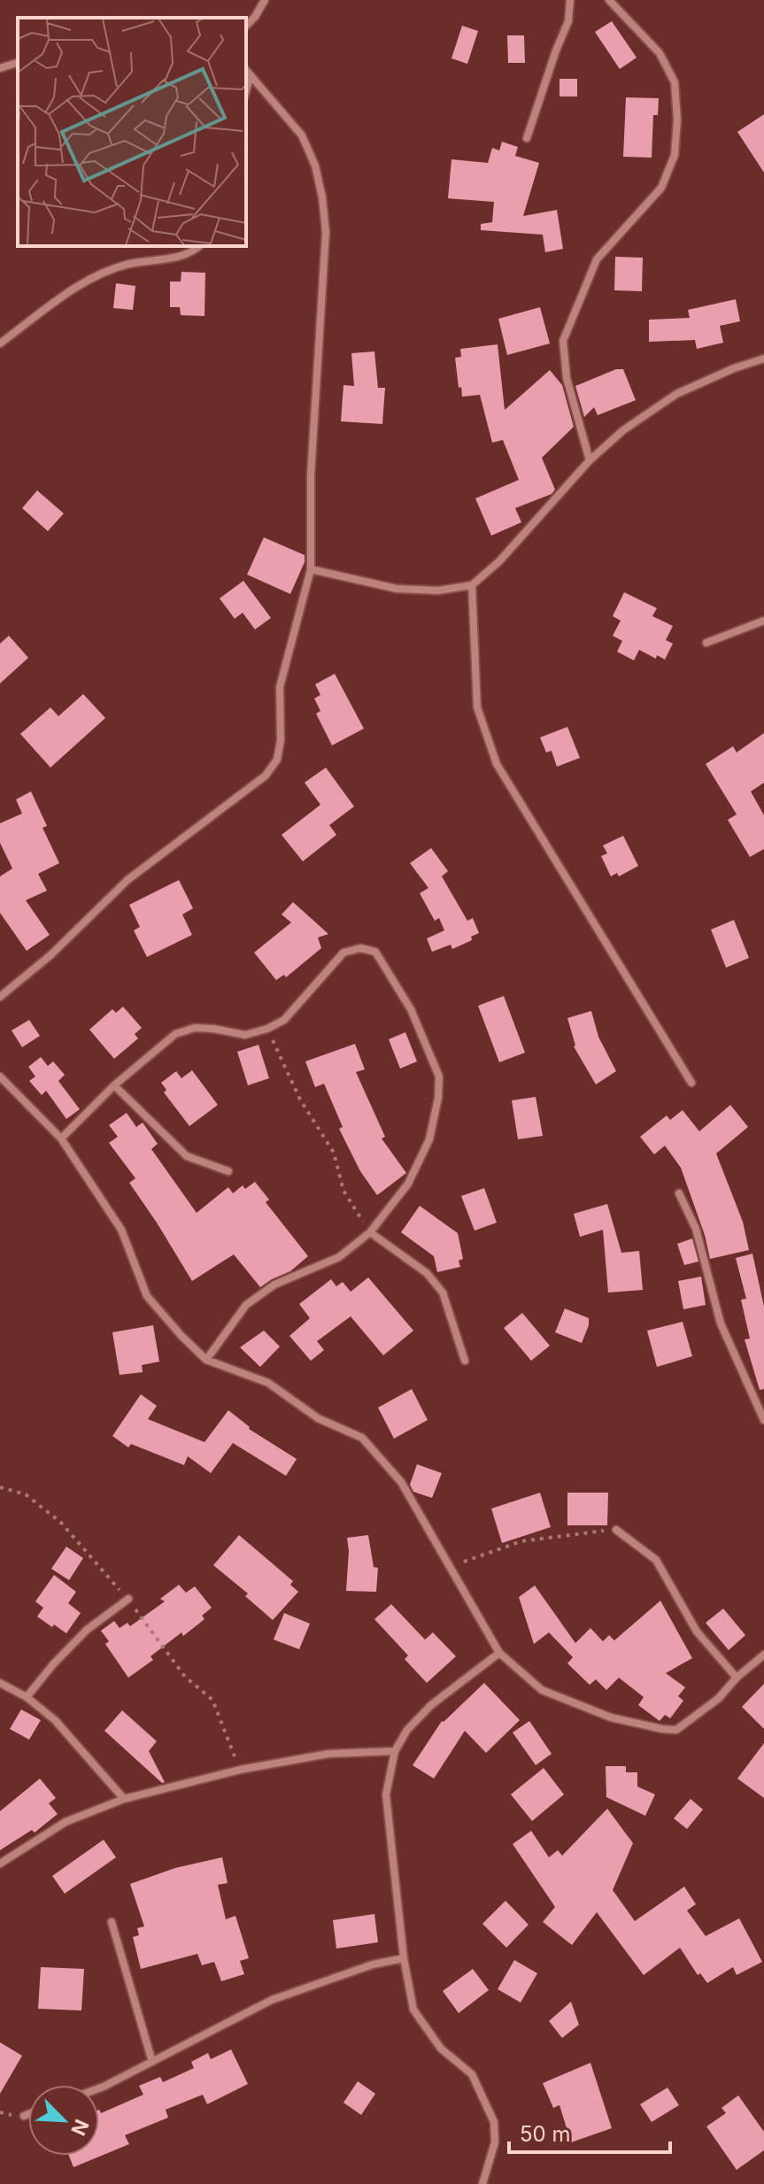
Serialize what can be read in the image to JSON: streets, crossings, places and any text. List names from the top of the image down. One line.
{"scale_bar":"50 m","north":"bottom right"}
